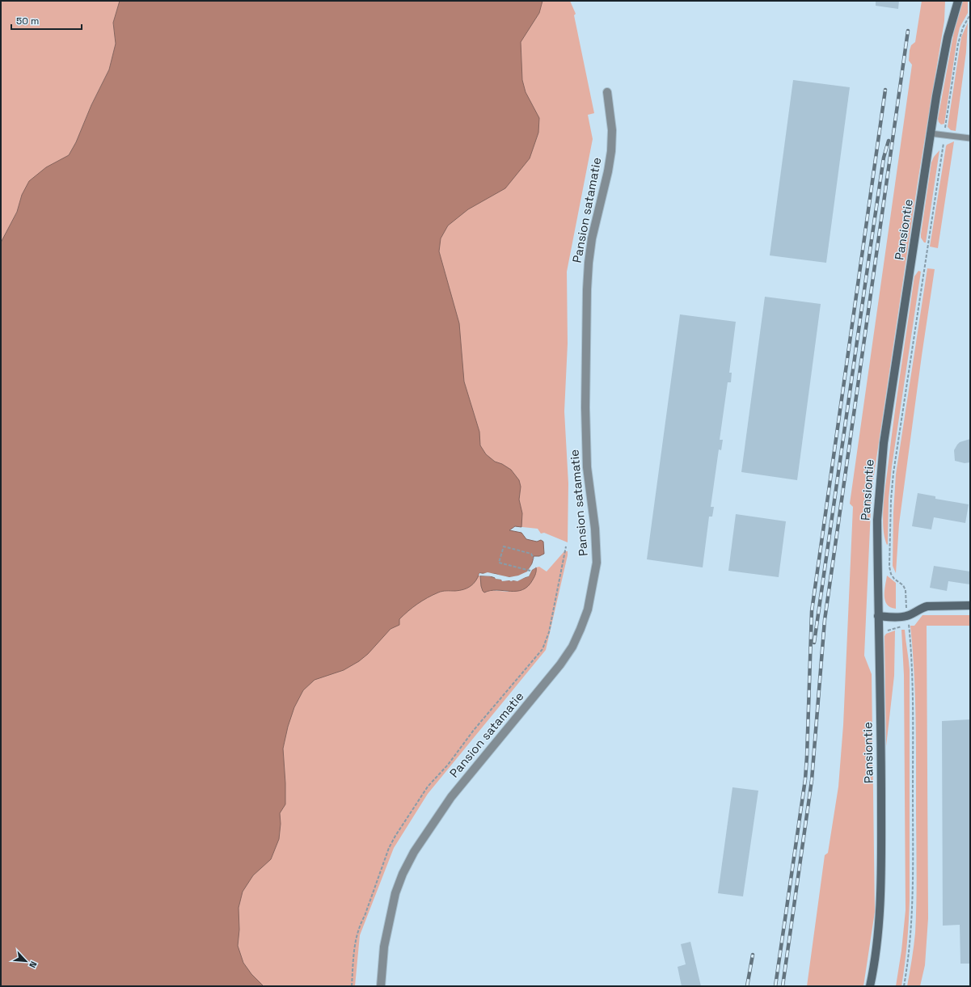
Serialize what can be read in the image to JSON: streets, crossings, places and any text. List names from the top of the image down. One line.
{"streets":{"street":["Pansion satamatie","Pansiontie"]},"scale_bar":"50 m","north":"bottom right"}
